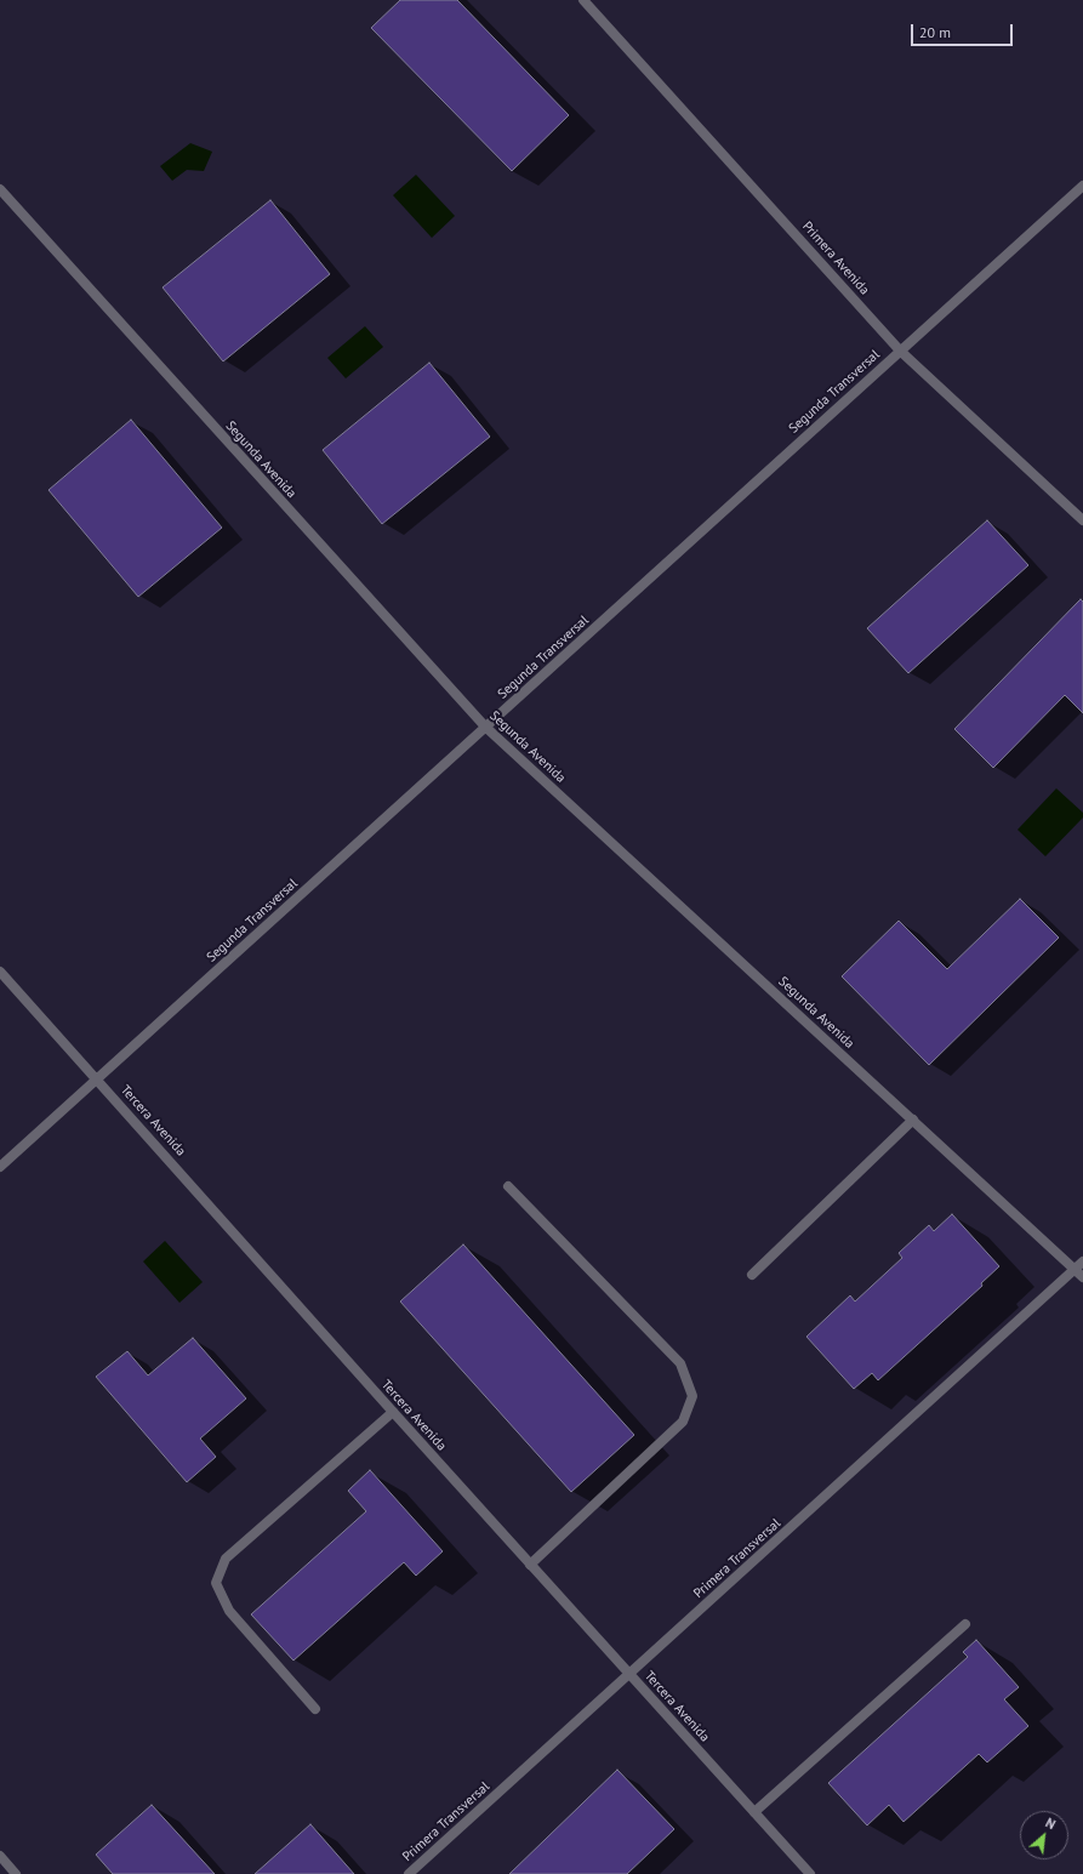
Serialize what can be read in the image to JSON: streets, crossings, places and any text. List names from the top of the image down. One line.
{"streets":{"street":["Primera Avenida","Segunda Transversal","Segunda Avenida","Tercera Avenida","Primera Transversal"]},"crossings":[["Primera Avenida","Segunda Transversal"],["Segunda Transversal","Segunda Avenida"],["Segunda Transversal","Tercera Avenida"],["Segunda Avenida","Primera Transversal"],["Tercera Avenida","Primera Transversal"]],"scale_bar":"20 m","north":"top right"}
